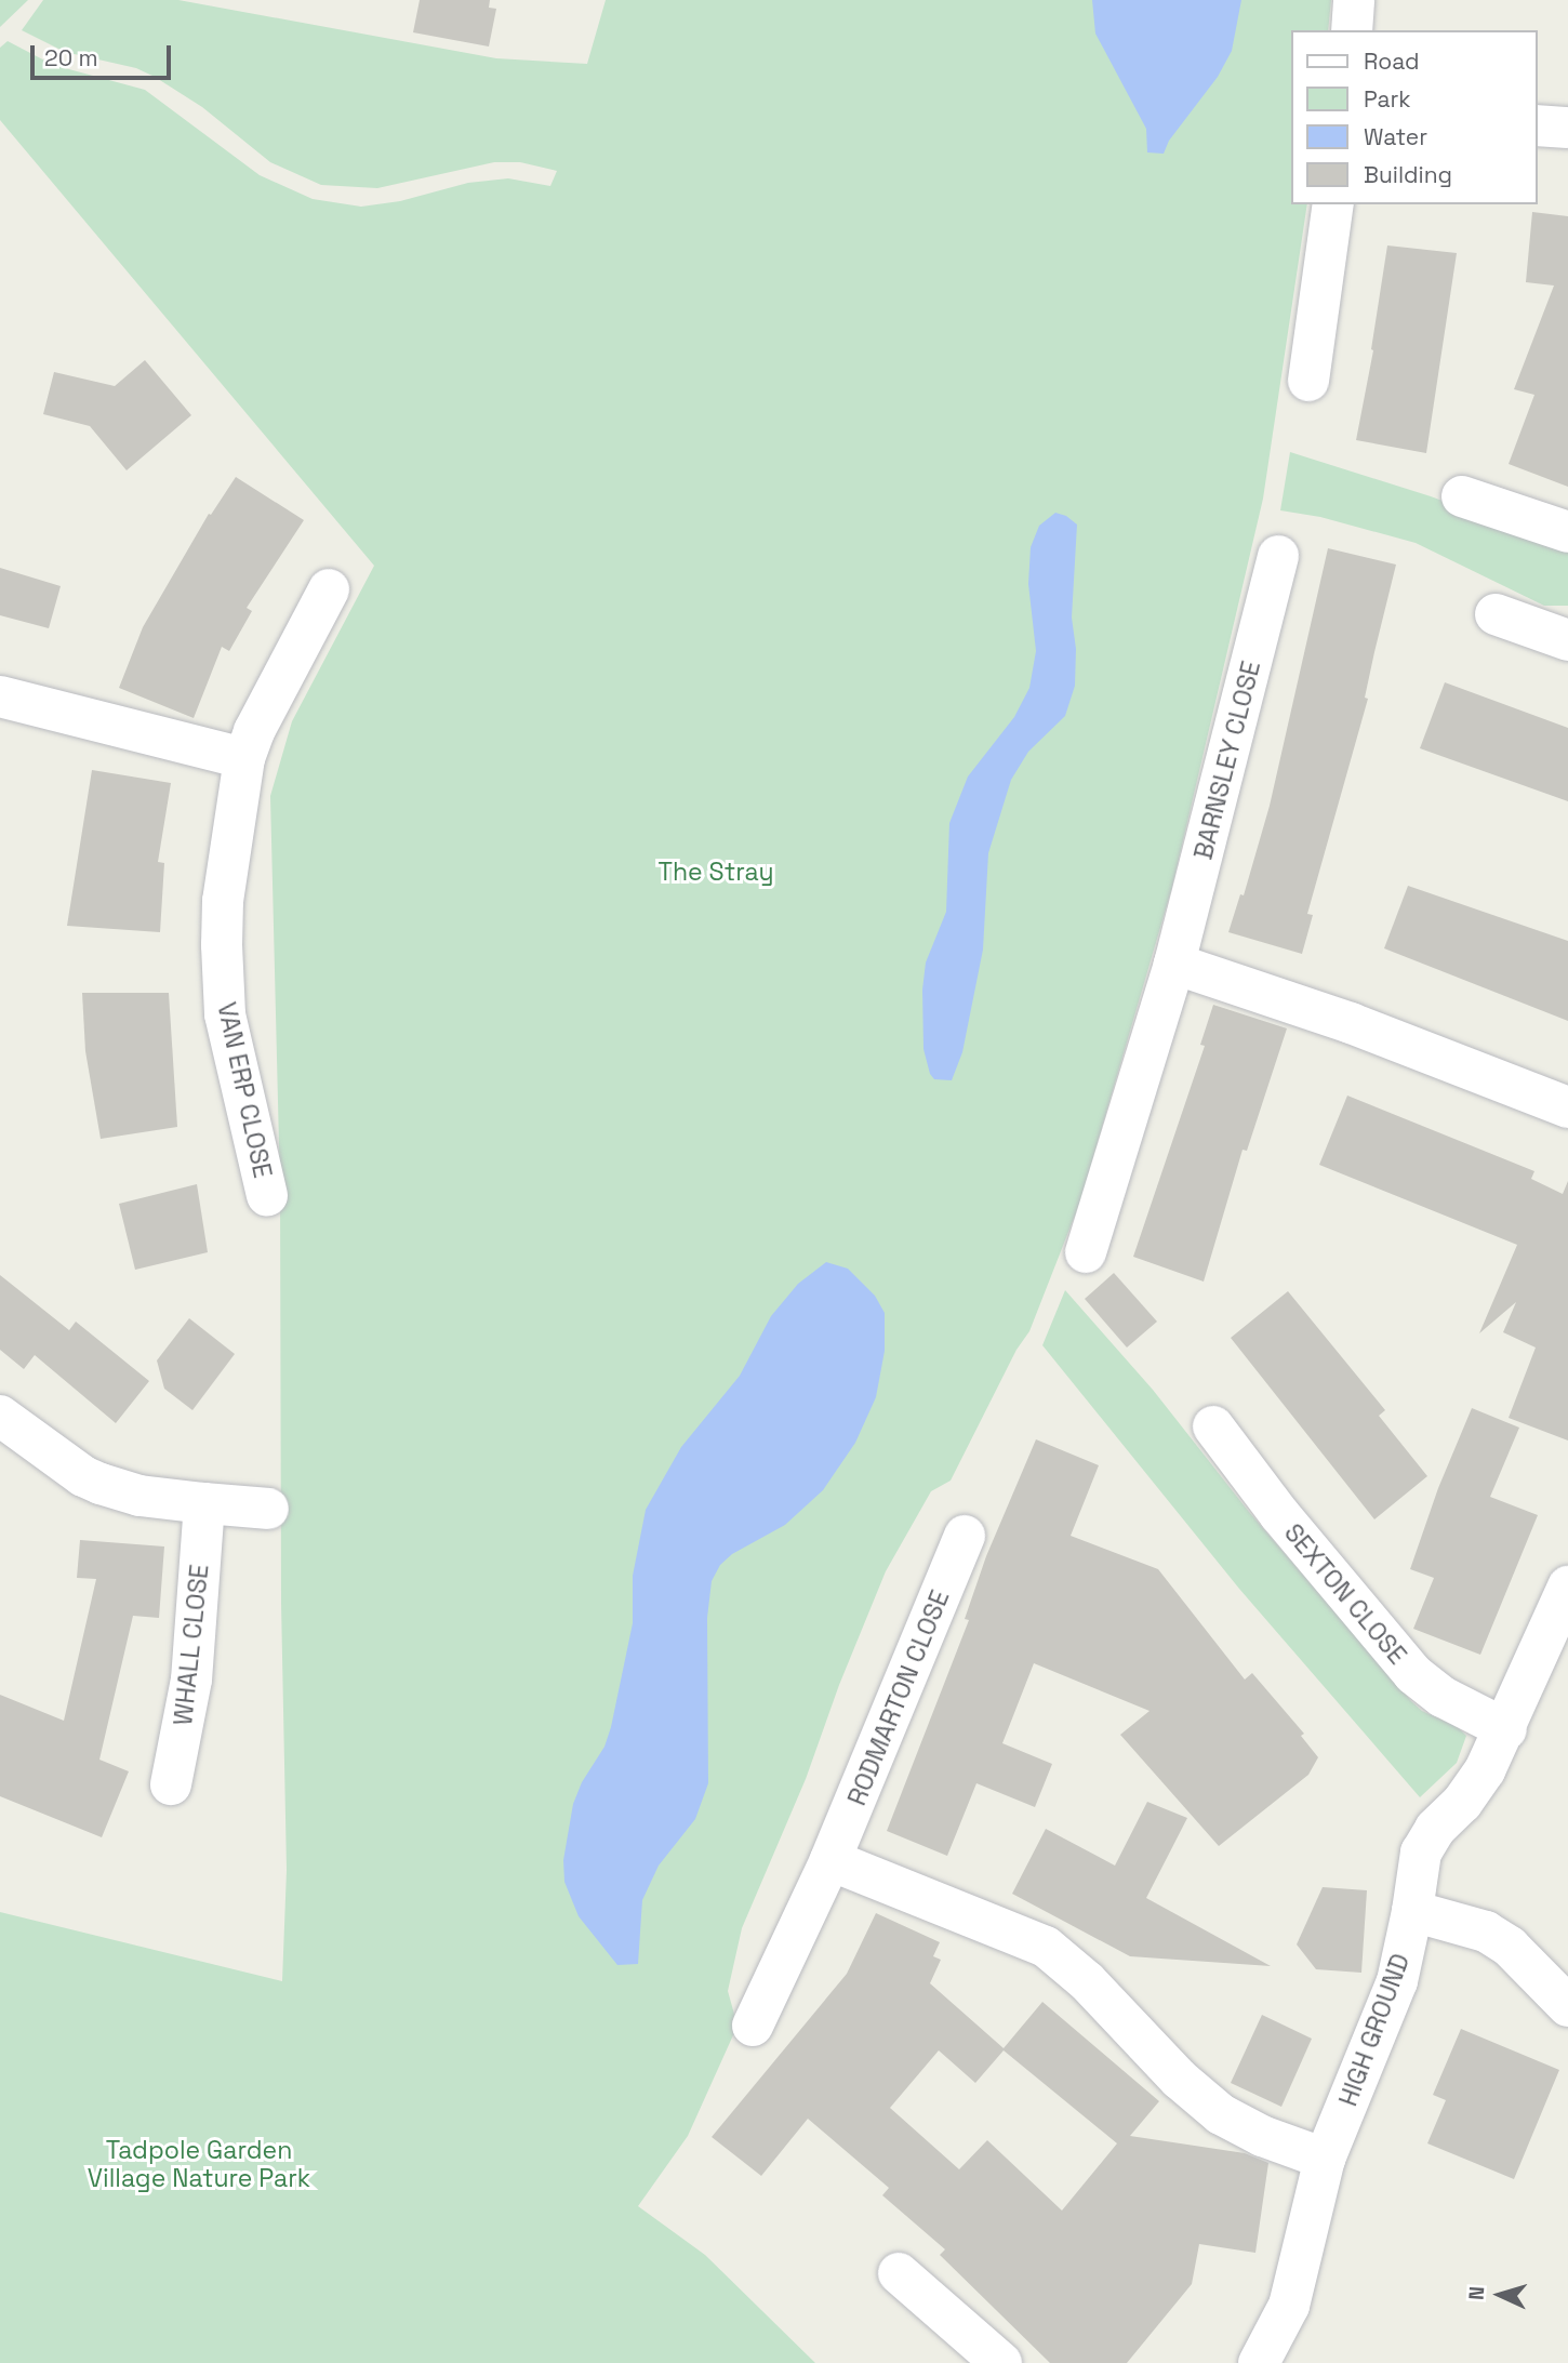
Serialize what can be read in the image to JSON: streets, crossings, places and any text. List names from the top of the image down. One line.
{"streets":{"street":["BARNSLEY CLOSE","VAN ERP CLOSE","SEXTON CLOSE","WHALL CLOSE","RODMARTON CLOSE","HIGH GROUND"]},"crossings":[["SEXTON CLOSE","HIGH GROUND"]],"parks":["The Stray","Tadpole Garden Village Nature Park"],"legend":["Road","Park","Water","Building"],"scale_bar":"20 m","north":"left"}
